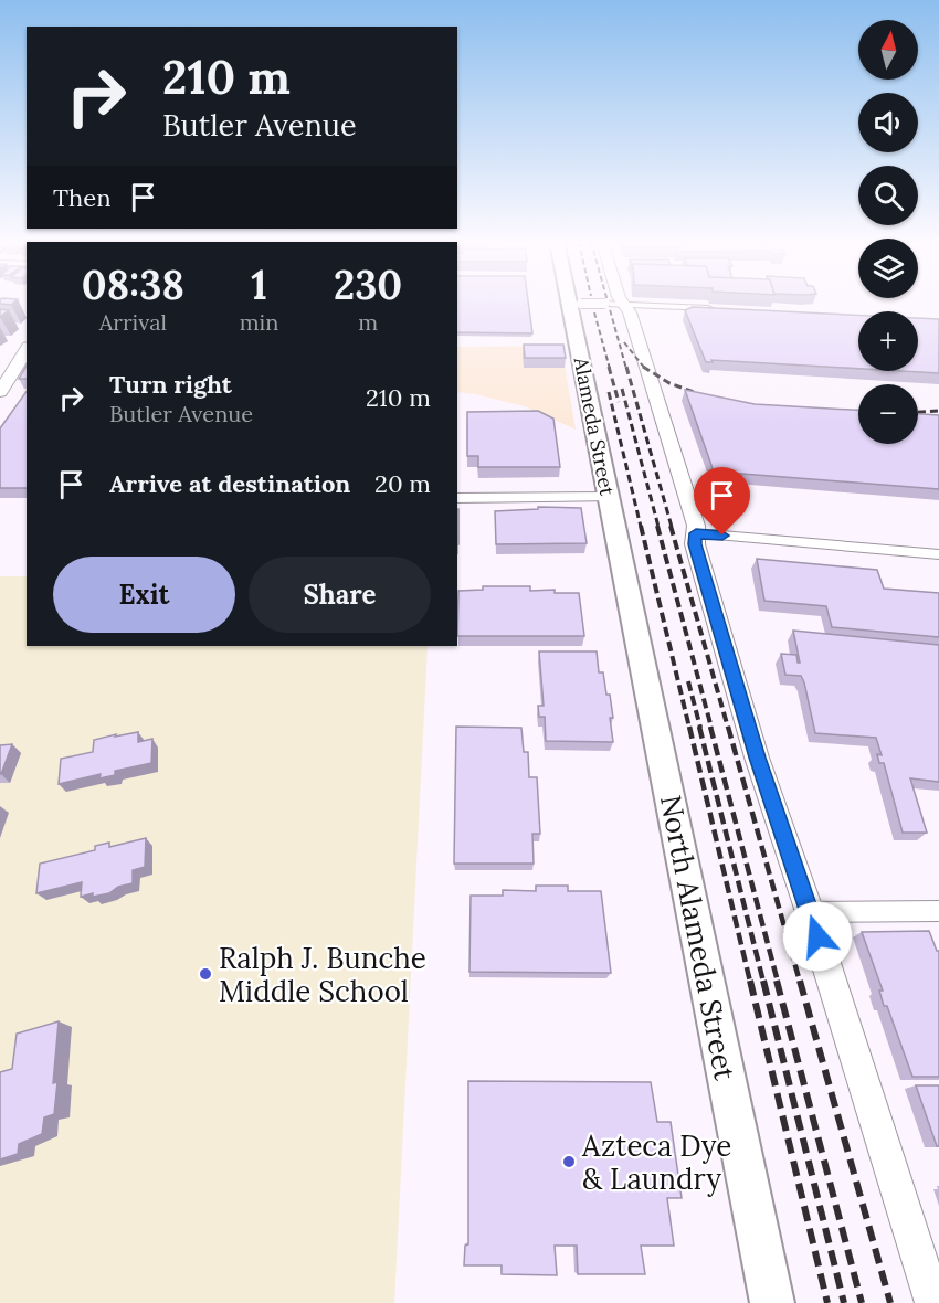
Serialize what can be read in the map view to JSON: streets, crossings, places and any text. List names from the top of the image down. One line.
{"streets":{"main road":["Alameda Street","North Alameda Street"]},"crossings":[["Alameda Street","North Alameda Street"]],"places":["Ralph J. Bunche Middle School","Azteca Dye & Laundry"],"north":"top","page":{"map_buttons":["+","−"],"turn":["210 m","Butler Avenue"],"then":"Then","eta":["08:38","Arrival","1","min","230","m"],"list":[{"name":"Turn right","note":"Butler Avenue","value":"210 m"},{"name":"Arrive at destination","value":"20 m"}],"buttons":["Exit","Share"]}}
